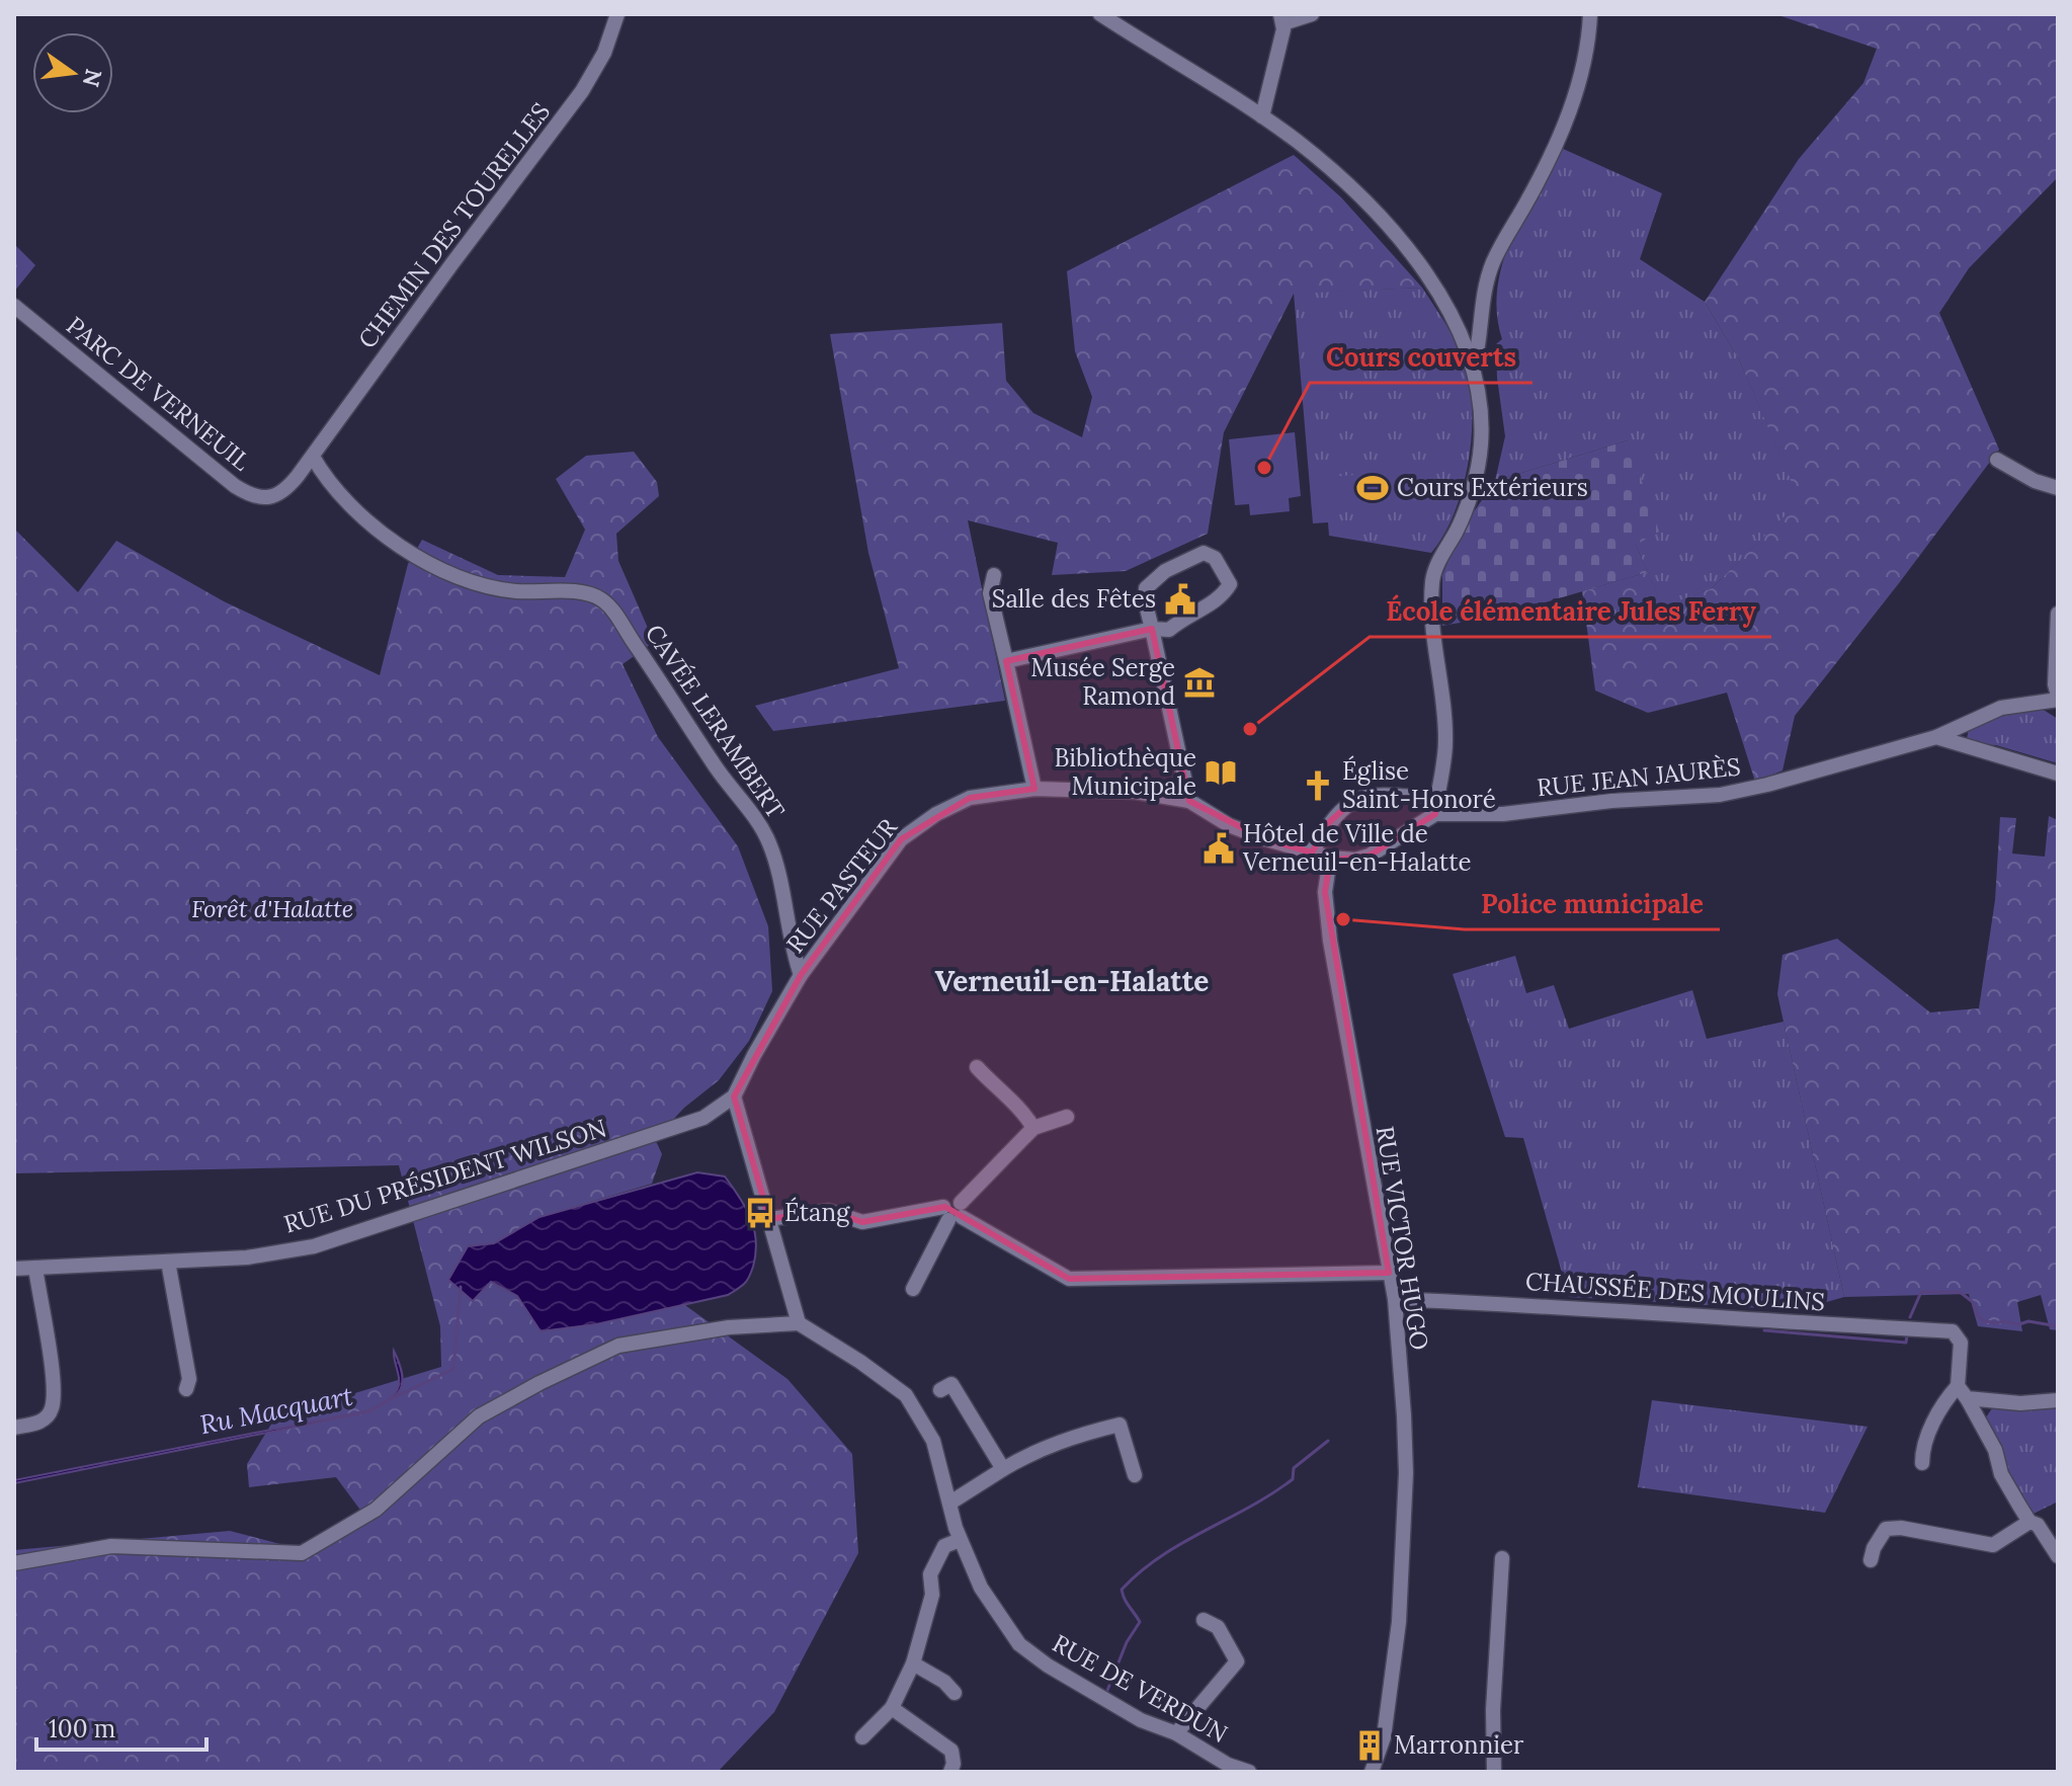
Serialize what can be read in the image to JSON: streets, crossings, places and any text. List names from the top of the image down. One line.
{"streets":{"street":["CHEMIN DES TOURELLES","PARC DE VERNEUIL","CAVÉE LERAMBERT","RUE JEAN JAURÈS","RUE PASTEUR","RUE DU PRÉSIDENT WILSON","RUE VICTOR HUGO","CHAUSSÉE DES MOULINS","RUE DE VERDUN"]},"crossings":[["CHEMIN DES TOURELLES","PARC DE VERNEUIL"],["CHEMIN DES TOURELLES","CAVÉE LERAMBERT"],["PARC DE VERNEUIL","CAVÉE LERAMBERT"],["CAVÉE LERAMBERT","RUE PASTEUR"],["RUE JEAN JAURÈS","RUE PASTEUR"],["RUE PASTEUR","RUE DU PRÉSIDENT WILSON"],["RUE PASTEUR","RUE VICTOR HUGO"],["RUE VICTOR HUGO","CHAUSSÉE DES MOULINS"]],"districts":["Verneuil-en-Halatte"],"water":["Ru Macquart"],"parks":["Forêt d'Halatte"],"places":{"other":["Cours couverts","École élémentaire Jules Ferry","Police municipale"],"sports":["Cours Extérieurs"],"public building":["Salle des Fêtes","Hôtel de Ville de Verneuil-en-Halatte"],"museum":["Musée Serge Ramond"],"library":["Bibliothèque Municipale"],"church":["Église Saint-Honoré"],"bus stop":["Étang"],"building":["Marronnier"]},"scale_bar":"100 m","north":"right"}
